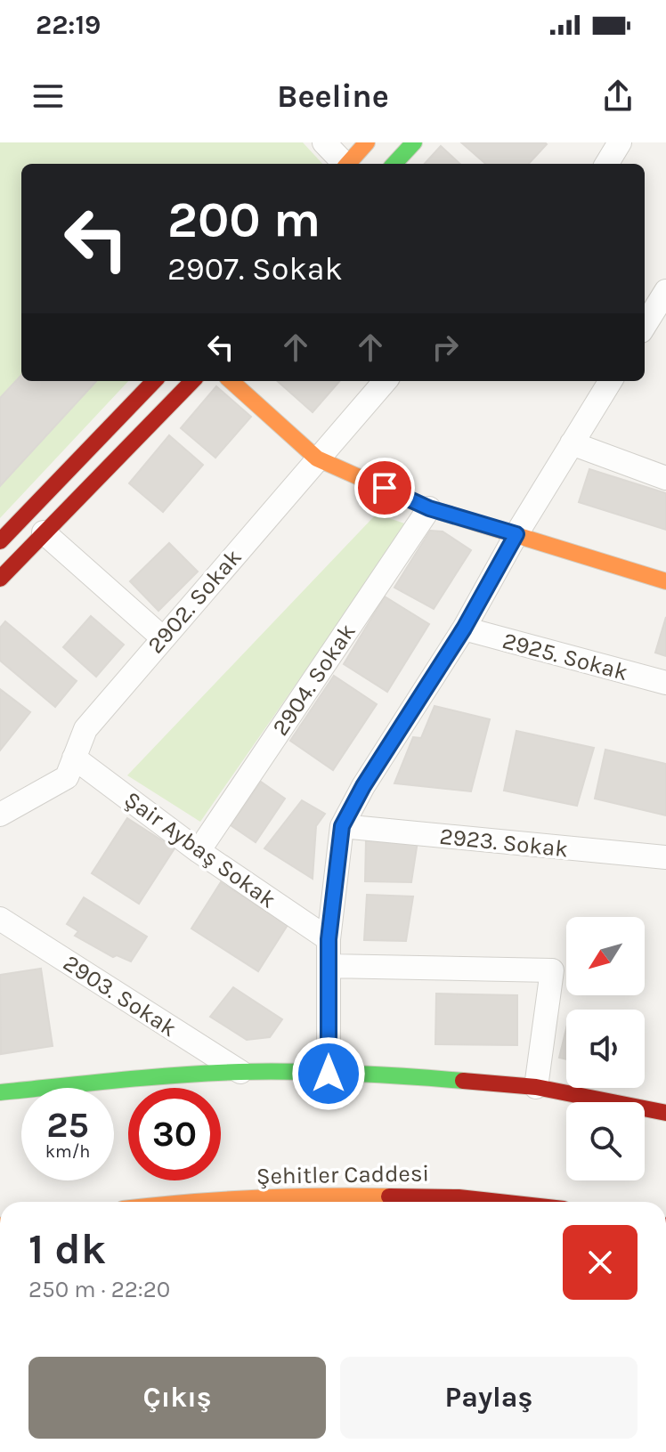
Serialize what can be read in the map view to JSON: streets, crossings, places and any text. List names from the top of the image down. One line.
{"streets":{"street":["2902. Sokak","2925. Sokak","2904. Sokak","2923. Sokak","Şair Aybaş Sokak","2903. Sokak"]},"crossings":[["2902. Sokak","Şair Aybaş Sokak"],["2904. Sokak","Şair Aybaş Sokak"]],"north":"bottom left","page":{"status":"22:19","header":"Beeline","turn":["200 m","2907. Sokak"],"speed":"25 km/h","limit":"30","heading":["1 dk","250 m · 22:20"],"buttons":["Çıkış","Paylaş"]}}
